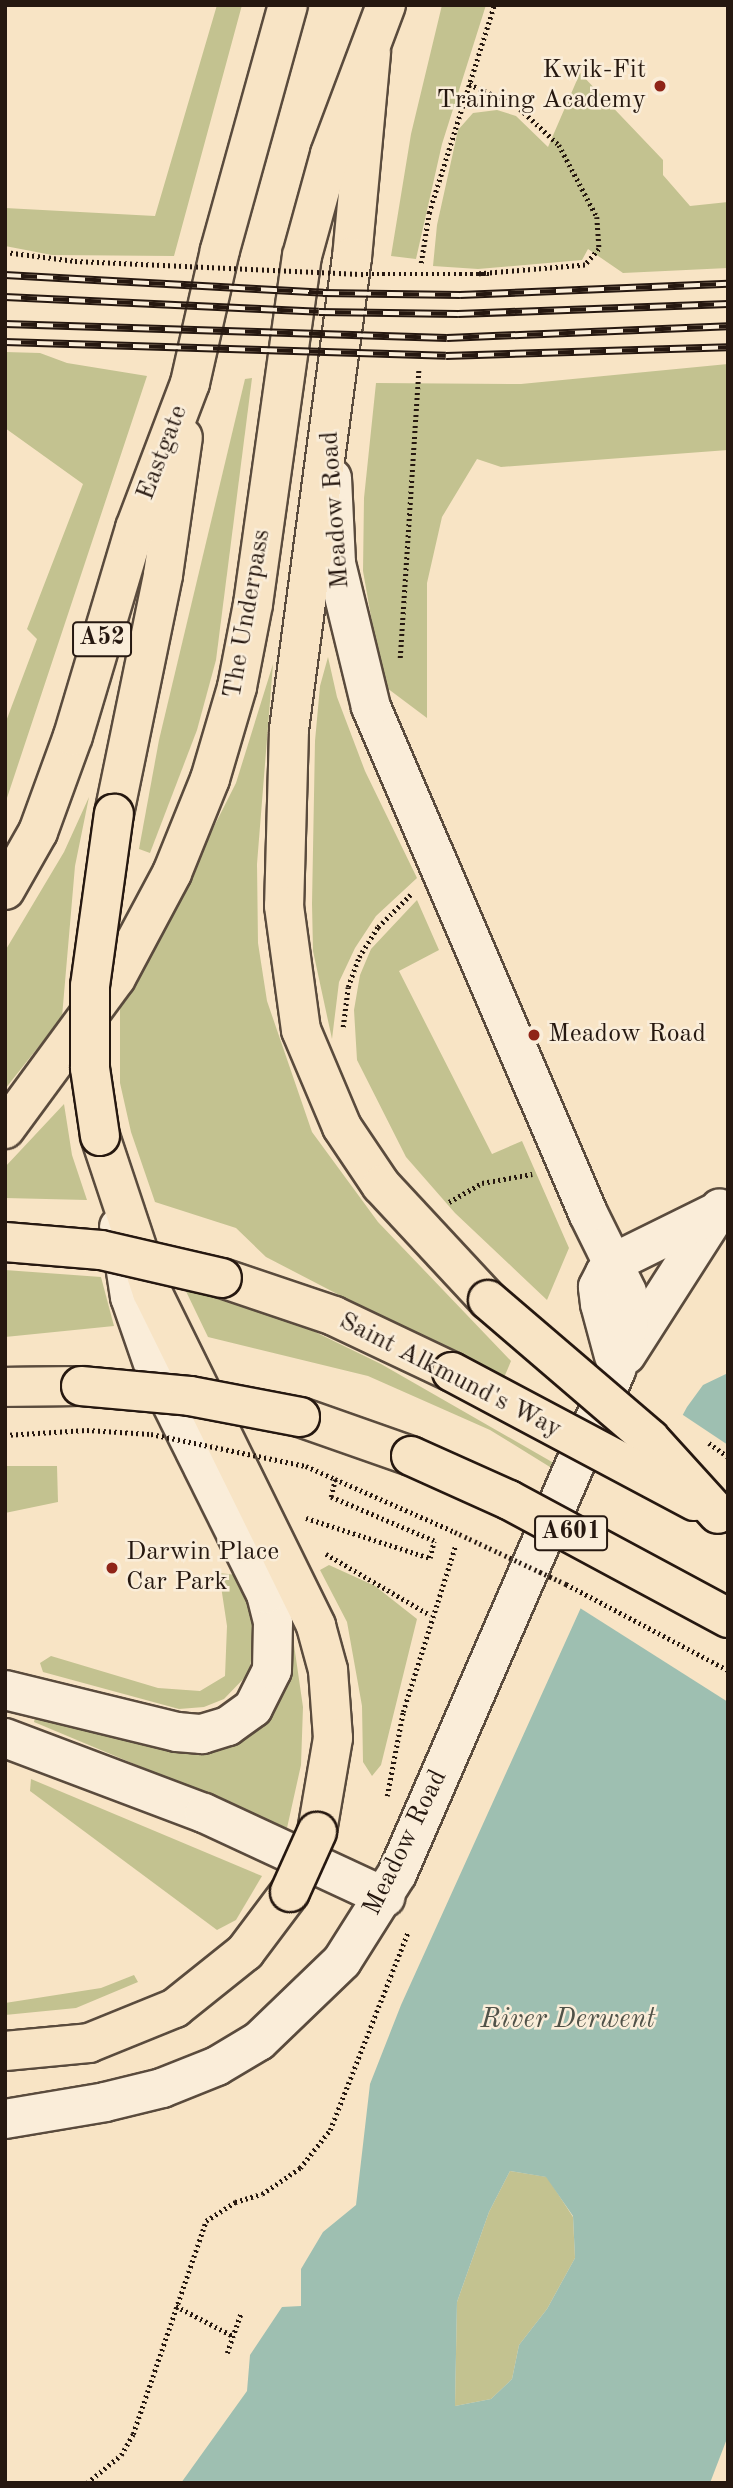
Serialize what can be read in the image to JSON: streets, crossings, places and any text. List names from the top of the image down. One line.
{"streets":{"main road":["Eastgate","The Underpass","A52","Saint Alkmund's Way","A601"],"street":["Meadow Road"]},"water":["River Derwent"],"places":["Kwik-Fit Training Academy","Meadow Road","Darwin Place Car Park"]}
